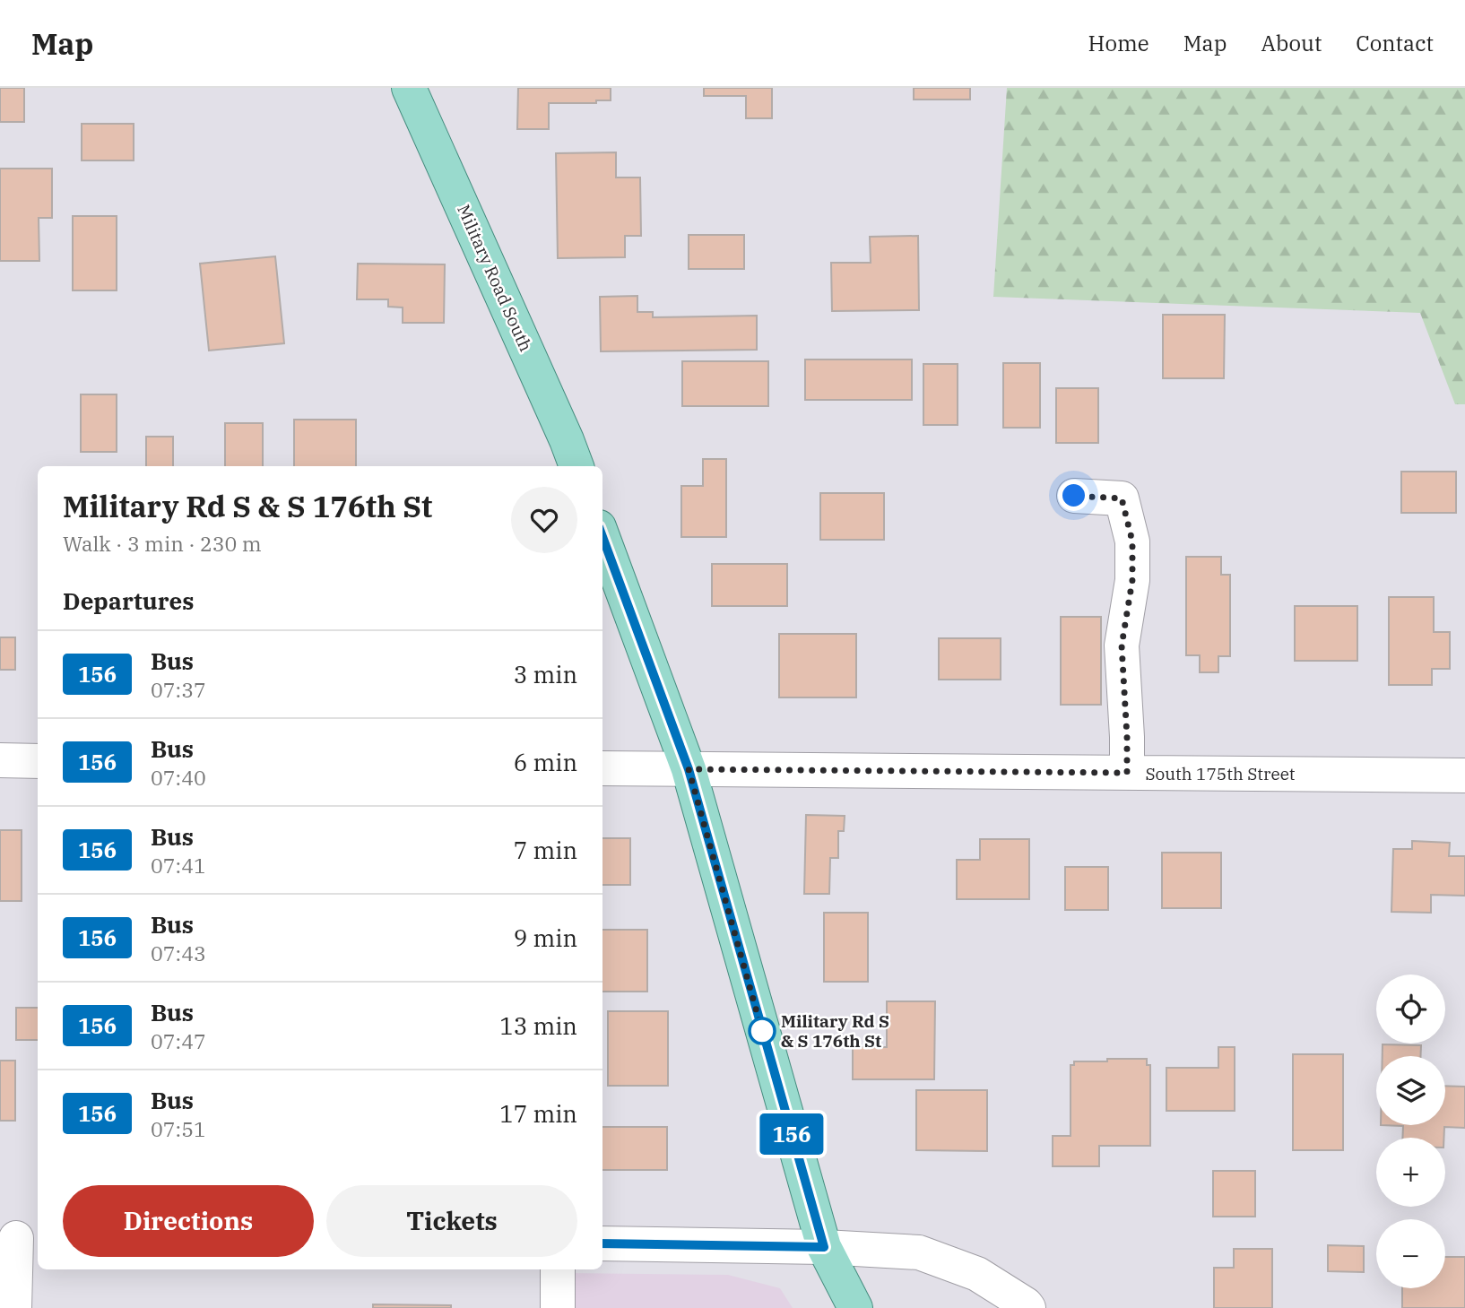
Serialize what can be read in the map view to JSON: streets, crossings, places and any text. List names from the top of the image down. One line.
{"streets":{"main road":["Military Road South"],"street":["South 175th Street"]},"places":["Military Rd S & S 176th St"],"lines":["bus line 156"],"page":{"header":"Map","nav":["Home","Map","About","Contact"],"on_map":"156","heading":[["Military Rd S & S 176th St","Walk · 3 min · 230 m"],"Departures"],"list":[{"mark":"156","name":"Bus","note":"07:37","value":"3 min"},{"mark":"156","name":"Bus","note":"07:40","value":"6 min"},{"mark":"156","name":"Bus","note":"07:41","value":"7 min"},{"mark":"156","name":"Bus","note":"07:43","value":"9 min"},{"mark":"156","name":"Bus","note":"07:47","value":"13 min"},{"mark":"156","name":"Bus","note":"07:51","value":"17 min"}],"map_buttons":["+","−"],"buttons":["Directions","Tickets"]}}
